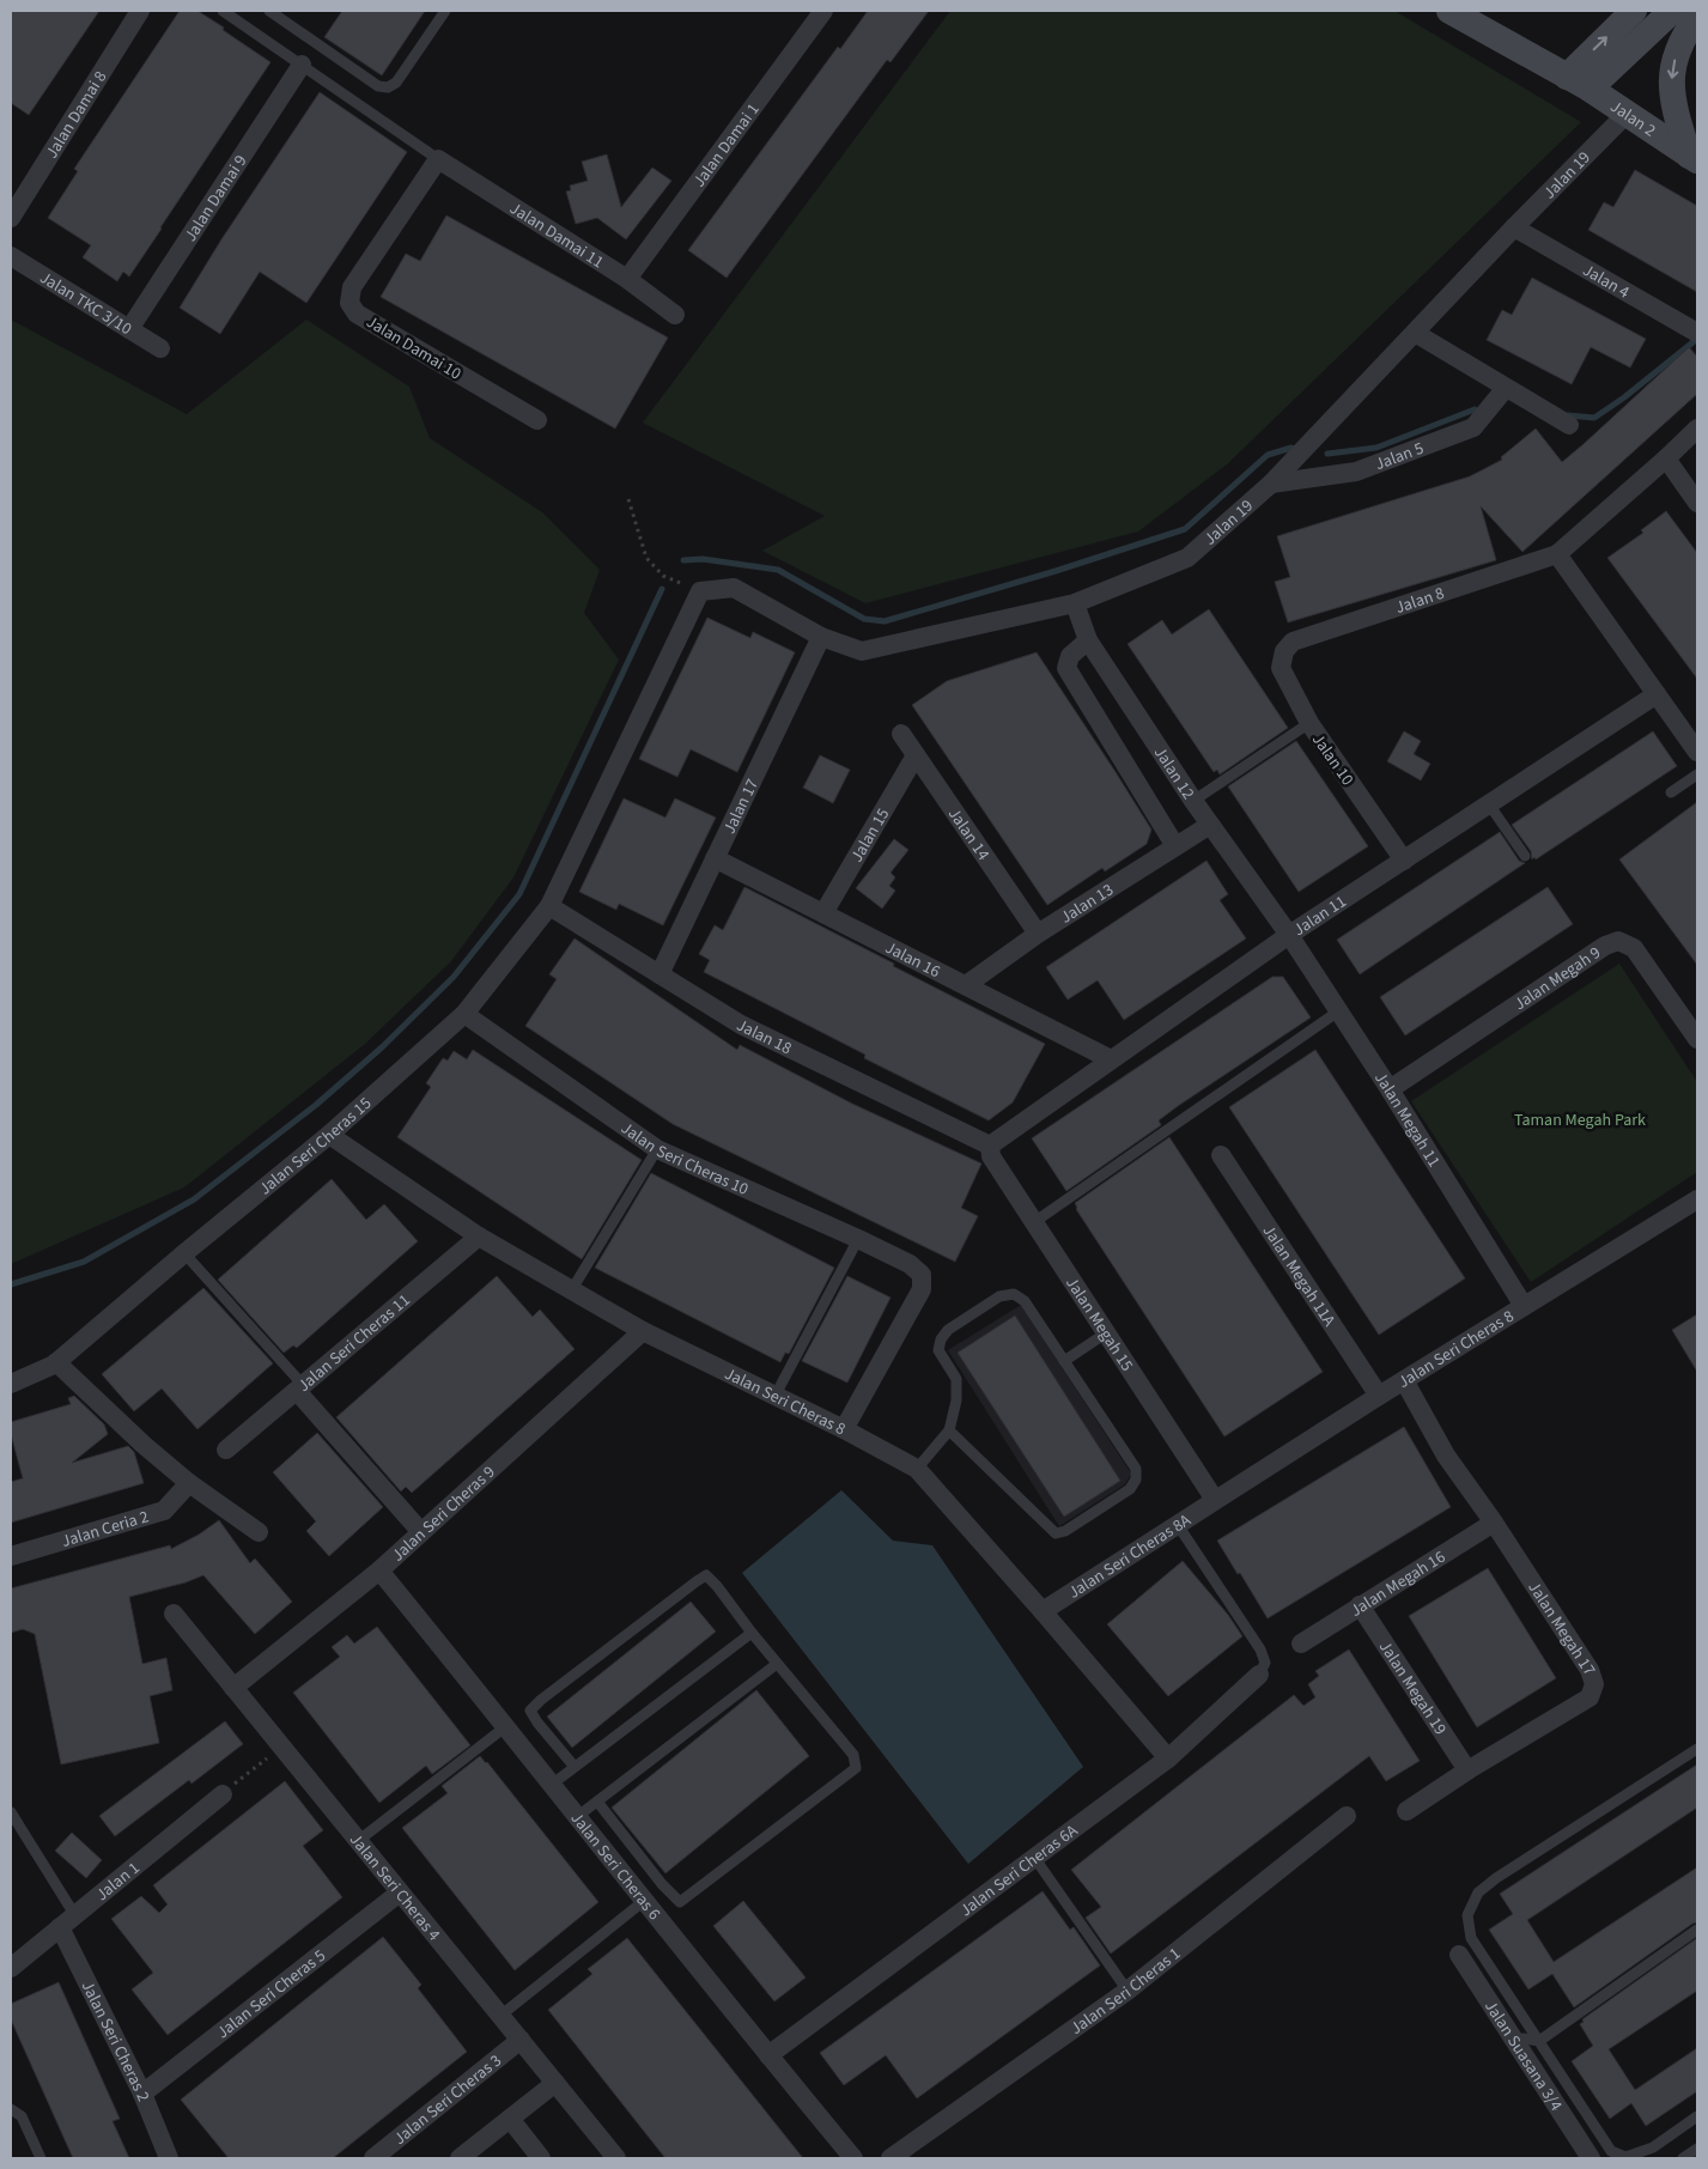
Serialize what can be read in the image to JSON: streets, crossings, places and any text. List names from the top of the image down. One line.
{"streets":{"main road":["Jalan 2"],"street":["Jalan Damai 8","Jalan Damai 1","Jalan 19","Jalan Damai 9","Jalan Damai 11","Jalan 4","Jalan TKC 3/10","Jalan Damai 10","Jalan 5","Jalan 8","Jalan 10","Jalan 12","Jalan 17","Jalan 14","Jalan 15","Jalan 13","Jalan 11","Jalan 16","Jalan Megah 9","Jalan 18","Jalan Megah 11","Jalan Seri Cheras 15","Jalan Seri Cheras 10","Jalan Megah 11A","Jalan Megah 15","Jalan Seri Cheras 11","Jalan Seri Cheras 8","Jalan Seri Cheras 9","Jalan Ceria 2","Jalan Seri Cheras 8A","Jalan Megah 16","Jalan Megah 17","Jalan Megah 19","Jalan Seri Cheras 6","Jalan Seri Cheras 6A","Jalan 1","Jalan Seri Cheras 4","Jalan Seri Cheras 1","Jalan Seri Cheras 5","Jalan Seri Cheras 2","Jalan Suasana 3/4","Jalan Seri Cheras 3"]},"crossings":[["Jalan 2","Jalan 19"],["Jalan Damai 1","Jalan Damai 11"],["Jalan 19","Jalan 4"],["Jalan 19","Jalan 5"],["Jalan 19","Jalan 12"],["Jalan 19","Jalan 17"],["Jalan Damai 9","Jalan TKC 3/10"],["Jalan Damai 11","Jalan Damai 10"],["Jalan 8","Jalan 10"],["Jalan 10","Jalan 11"],["Jalan 12","Jalan 13"],["Jalan 12","Jalan 11"],["Jalan 12","Jalan Megah 11"],["Jalan 17","Jalan 16"],["Jalan 17","Jalan 18"],["Jalan 14","Jalan 15"],["Jalan 14","Jalan 13"],["Jalan 15","Jalan 16"],["Jalan 13","Jalan 16"],["Jalan 11","Jalan 16"],["Jalan 11","Jalan 18"],["Jalan 11","Jalan Megah 11"],["Jalan 11","Jalan Megah 15"],["Jalan Megah 9","Jalan Megah 11"],["Jalan 18","Jalan Seri Cheras 15"],["Jalan 18","Jalan Megah 15"],["Jalan Megah 11","Jalan Seri Cheras 8"],["Jalan Seri Cheras 15","Jalan Seri Cheras 10"],["Jalan Seri Cheras 15","Jalan Seri Cheras 8"],["Jalan Seri Cheras 10","Jalan Seri Cheras 8"],["Jalan Megah 11A","Jalan Seri Cheras 8"],["Jalan Megah 15","Jalan Seri Cheras 8"],["Jalan Megah 15","Jalan Seri Cheras 8A"],["Jalan Seri Cheras 11","Jalan Seri Cheras 8"],["Jalan Seri Cheras 8","Jalan Seri Cheras 9"],["Jalan Seri Cheras 8","Jalan Seri Cheras 8A"],["Jalan Seri Cheras 8","Jalan Megah 17"],["Jalan Seri Cheras 8","Jalan Seri Cheras 6A"],["Jalan Seri Cheras 9","Jalan Seri Cheras 6"],["Jalan Seri Cheras 9","Jalan Seri Cheras 4"],["Jalan Megah 16","Jalan Megah 17"],["Jalan Megah 16","Jalan Megah 19"],["Jalan Megah 17","Jalan Megah 19"],["Jalan Seri Cheras 6","Jalan Seri Cheras 6A"],["Jalan 1","Jalan Seri Cheras 2"],["Jalan Seri Cheras 4","Jalan Seri Cheras 5"],["Jalan Seri Cheras 4","Jalan Seri Cheras 3"],["Jalan Seri Cheras 5","Jalan Seri Cheras 2"]],"parks":["Taman Megah Park"]}
